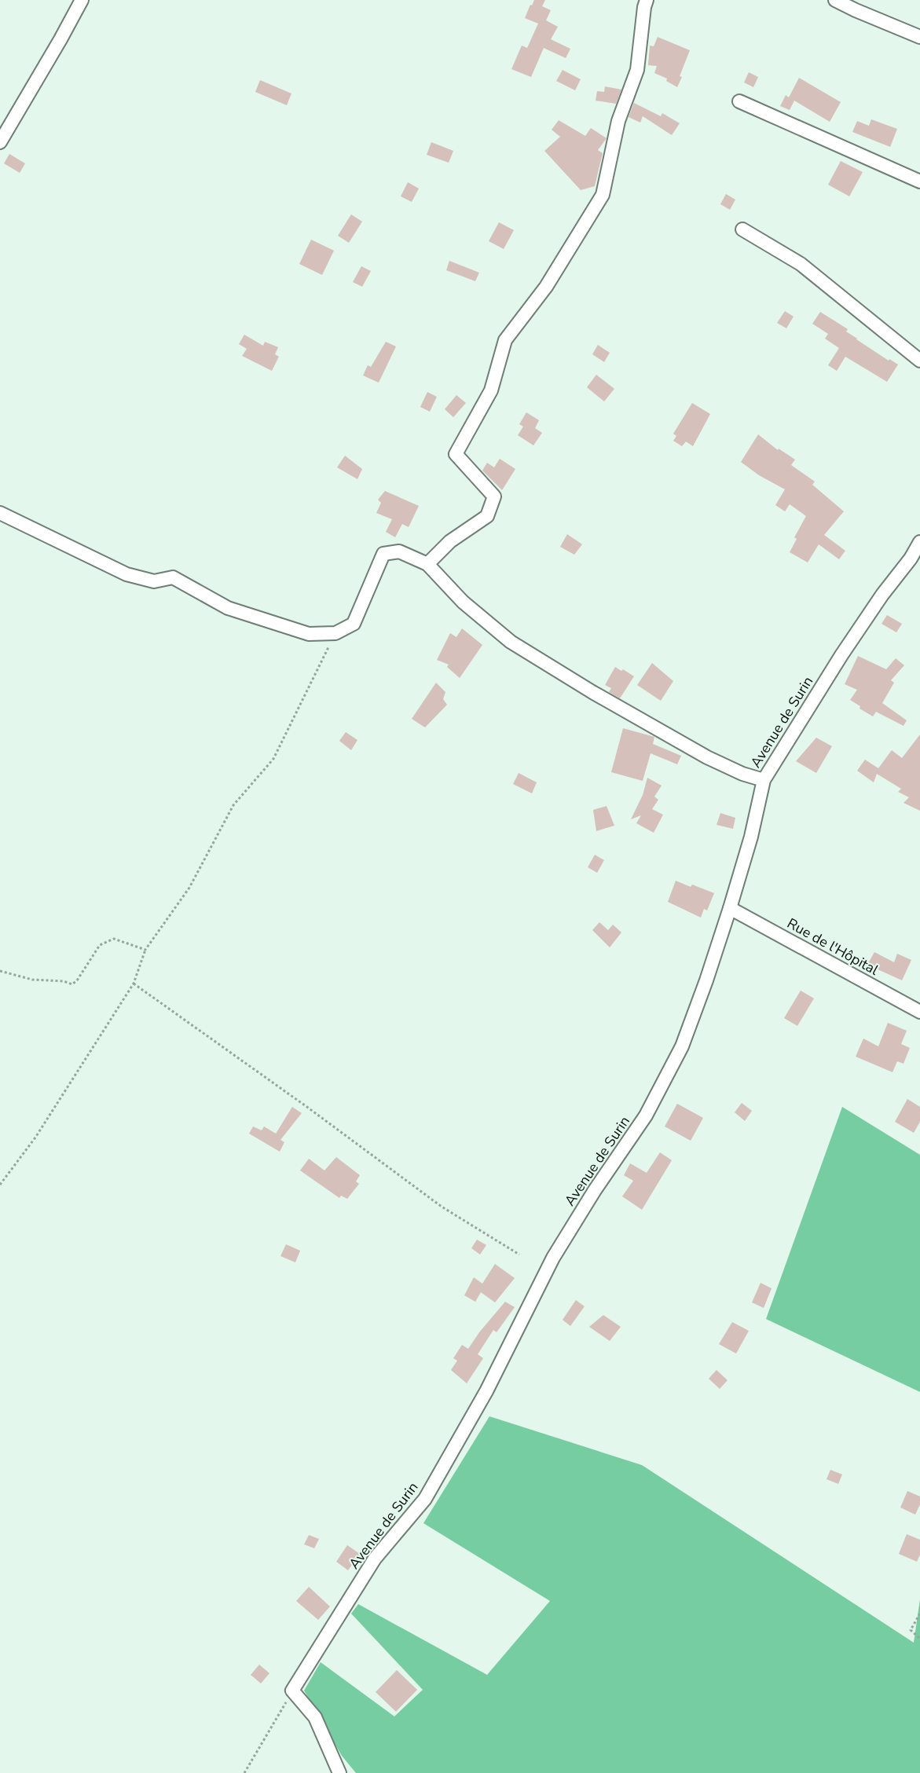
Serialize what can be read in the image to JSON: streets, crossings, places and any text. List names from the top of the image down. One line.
{"streets":{"street":["Avenue de Surin","Rue de l'Hôpital"]},"crossings":[["Avenue de Surin","Rue de l'Hôpital"]]}
